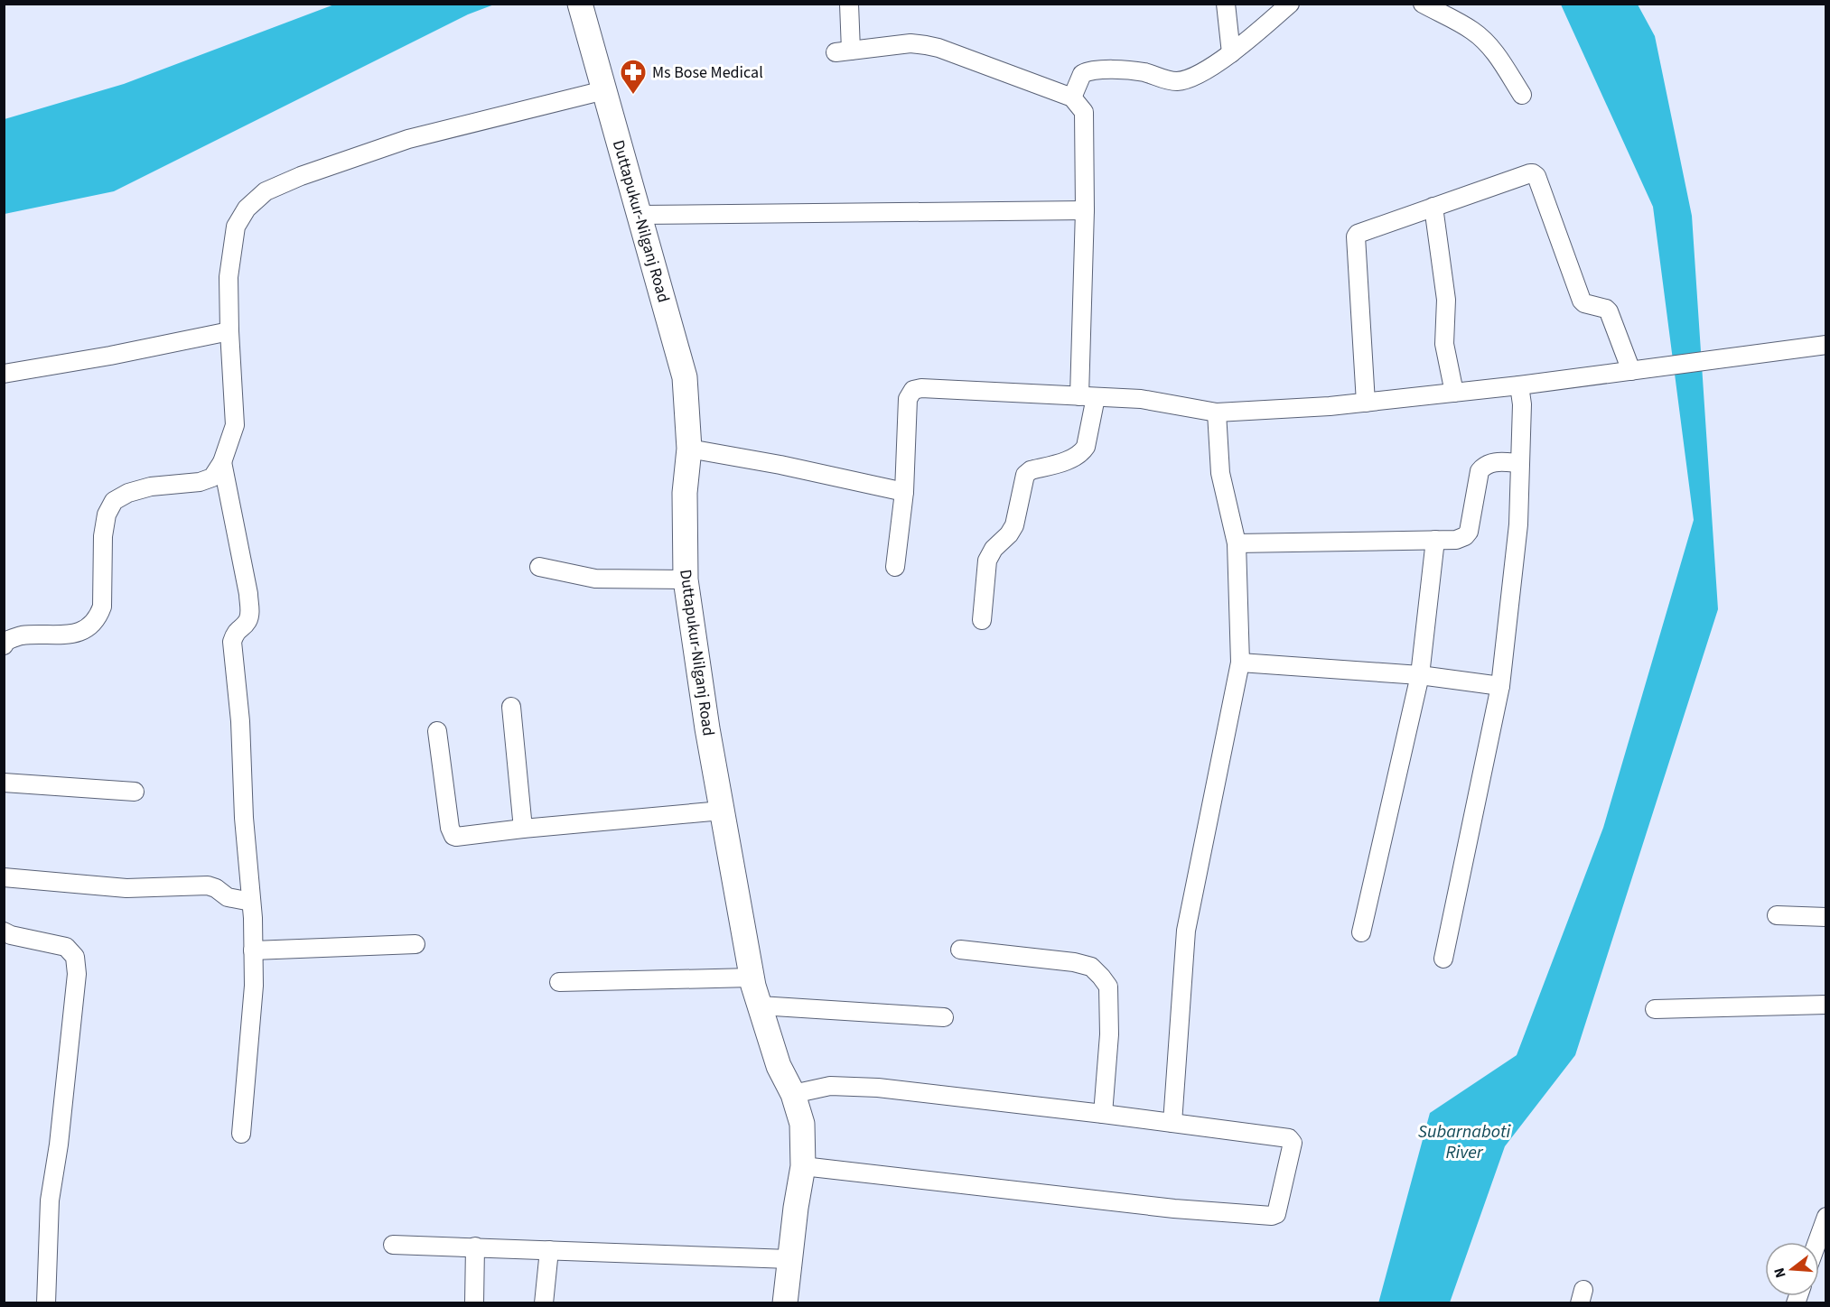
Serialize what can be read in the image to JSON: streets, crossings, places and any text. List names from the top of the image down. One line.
{"streets":{"main road":["Duttapukur-Nilganj Road"]},"water":["Subarnaboti River"],"places":{"pharmacy":["Ms Bose Medical"]},"north":"left"}
